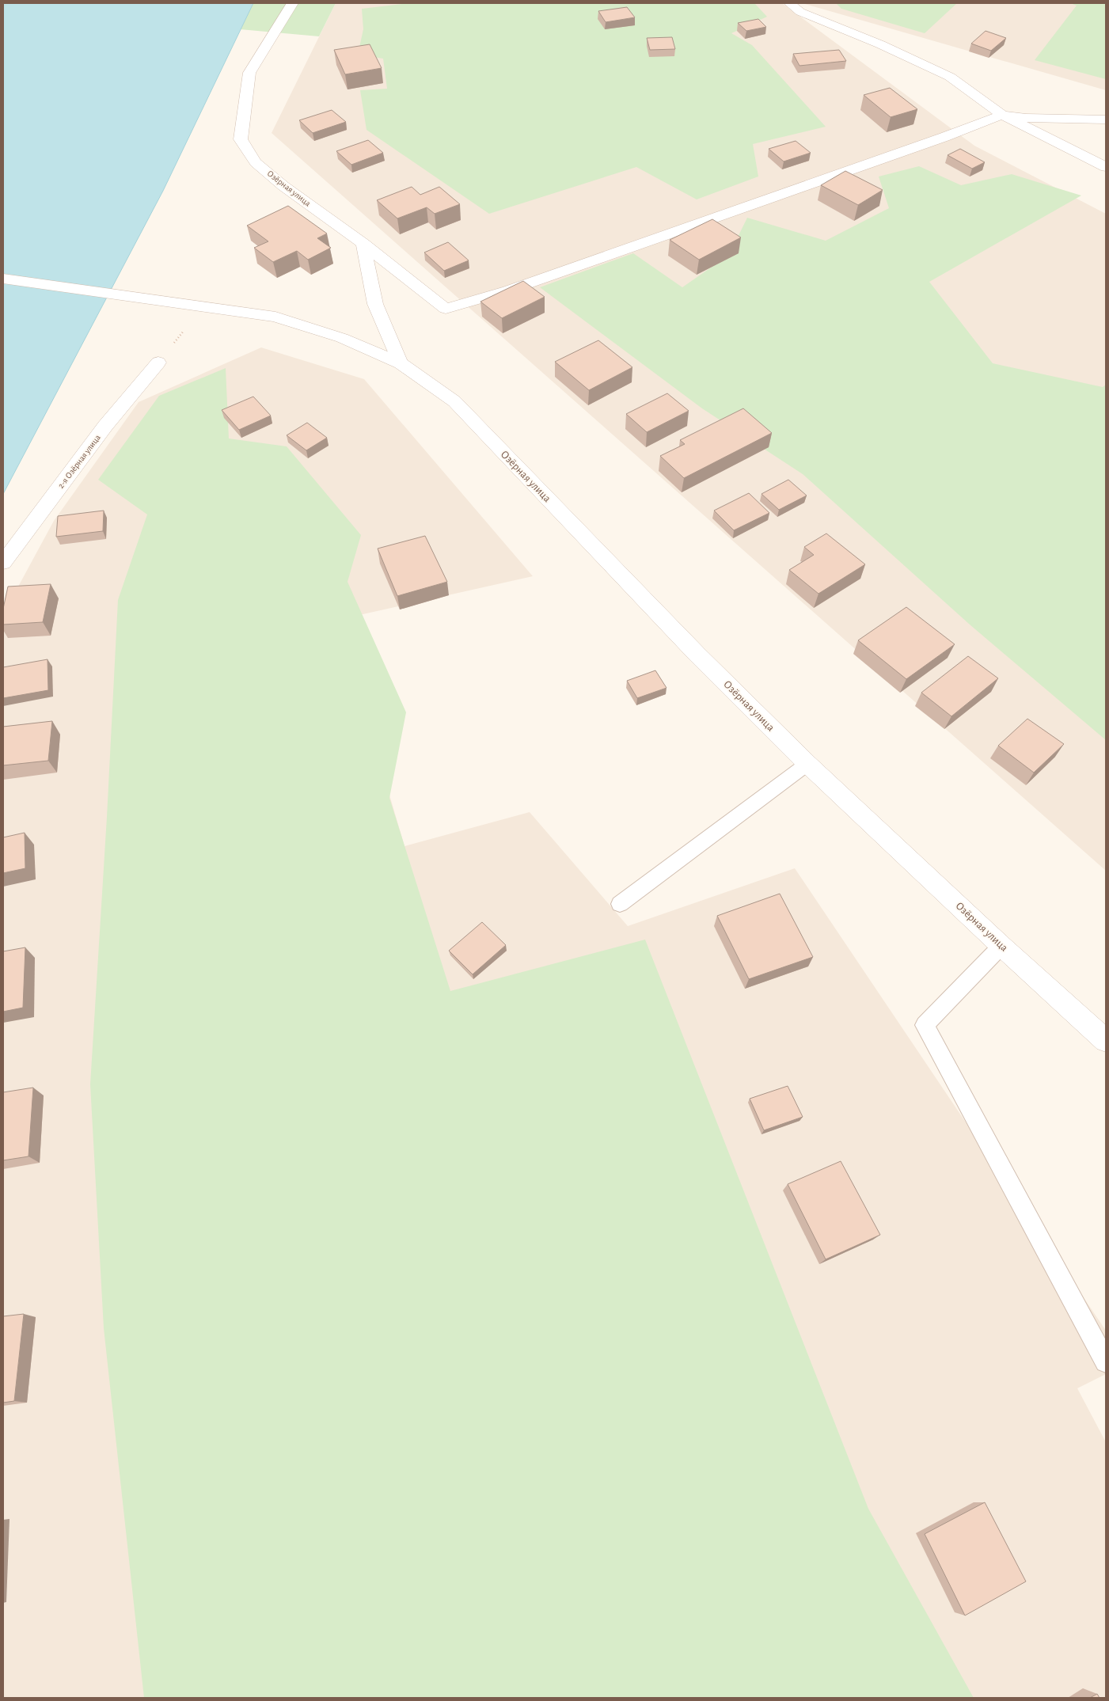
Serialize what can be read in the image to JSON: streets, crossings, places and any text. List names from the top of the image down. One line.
{"streets":{"street":["Озёрная улица","2-я Озёрная улица"]}}
